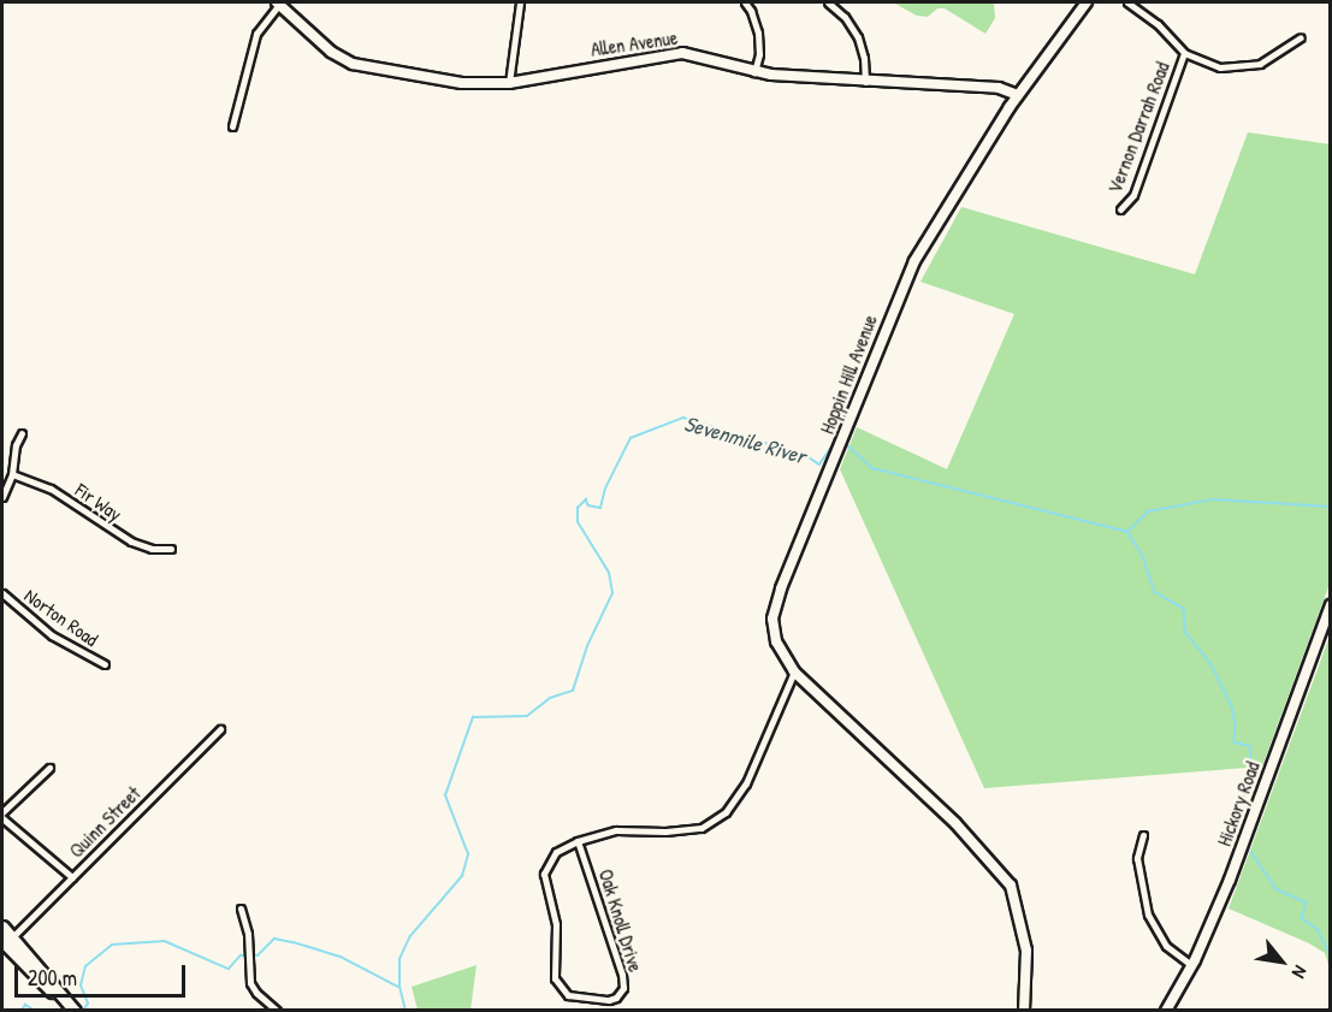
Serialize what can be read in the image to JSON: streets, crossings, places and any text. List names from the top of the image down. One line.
{"streets":{"street":["Allen Avenue","Vernon Darrah Road","Hoppin Hill Avenue","Fir Way","Norton Road","Hickory Road","Quinn Street","Oak Knoll Drive"]},"crossings":[["Allen Avenue","Hoppin Hill Avenue"],["Hoppin Hill Avenue","Oak Knoll Drive"]],"water":["Sevenmile River"],"scale_bar":"200 m","north":"bottom right"}
